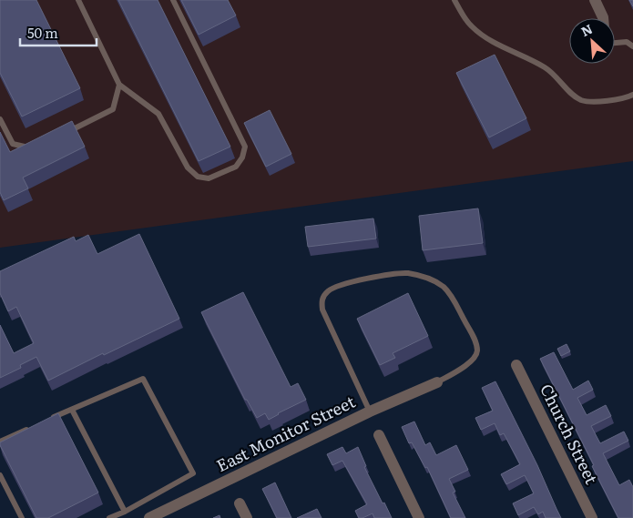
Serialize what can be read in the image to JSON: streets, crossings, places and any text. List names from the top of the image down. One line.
{"streets":{"street":["East Monitor Street","Church Street"]},"scale_bar":"50 m","north":"top left"}
